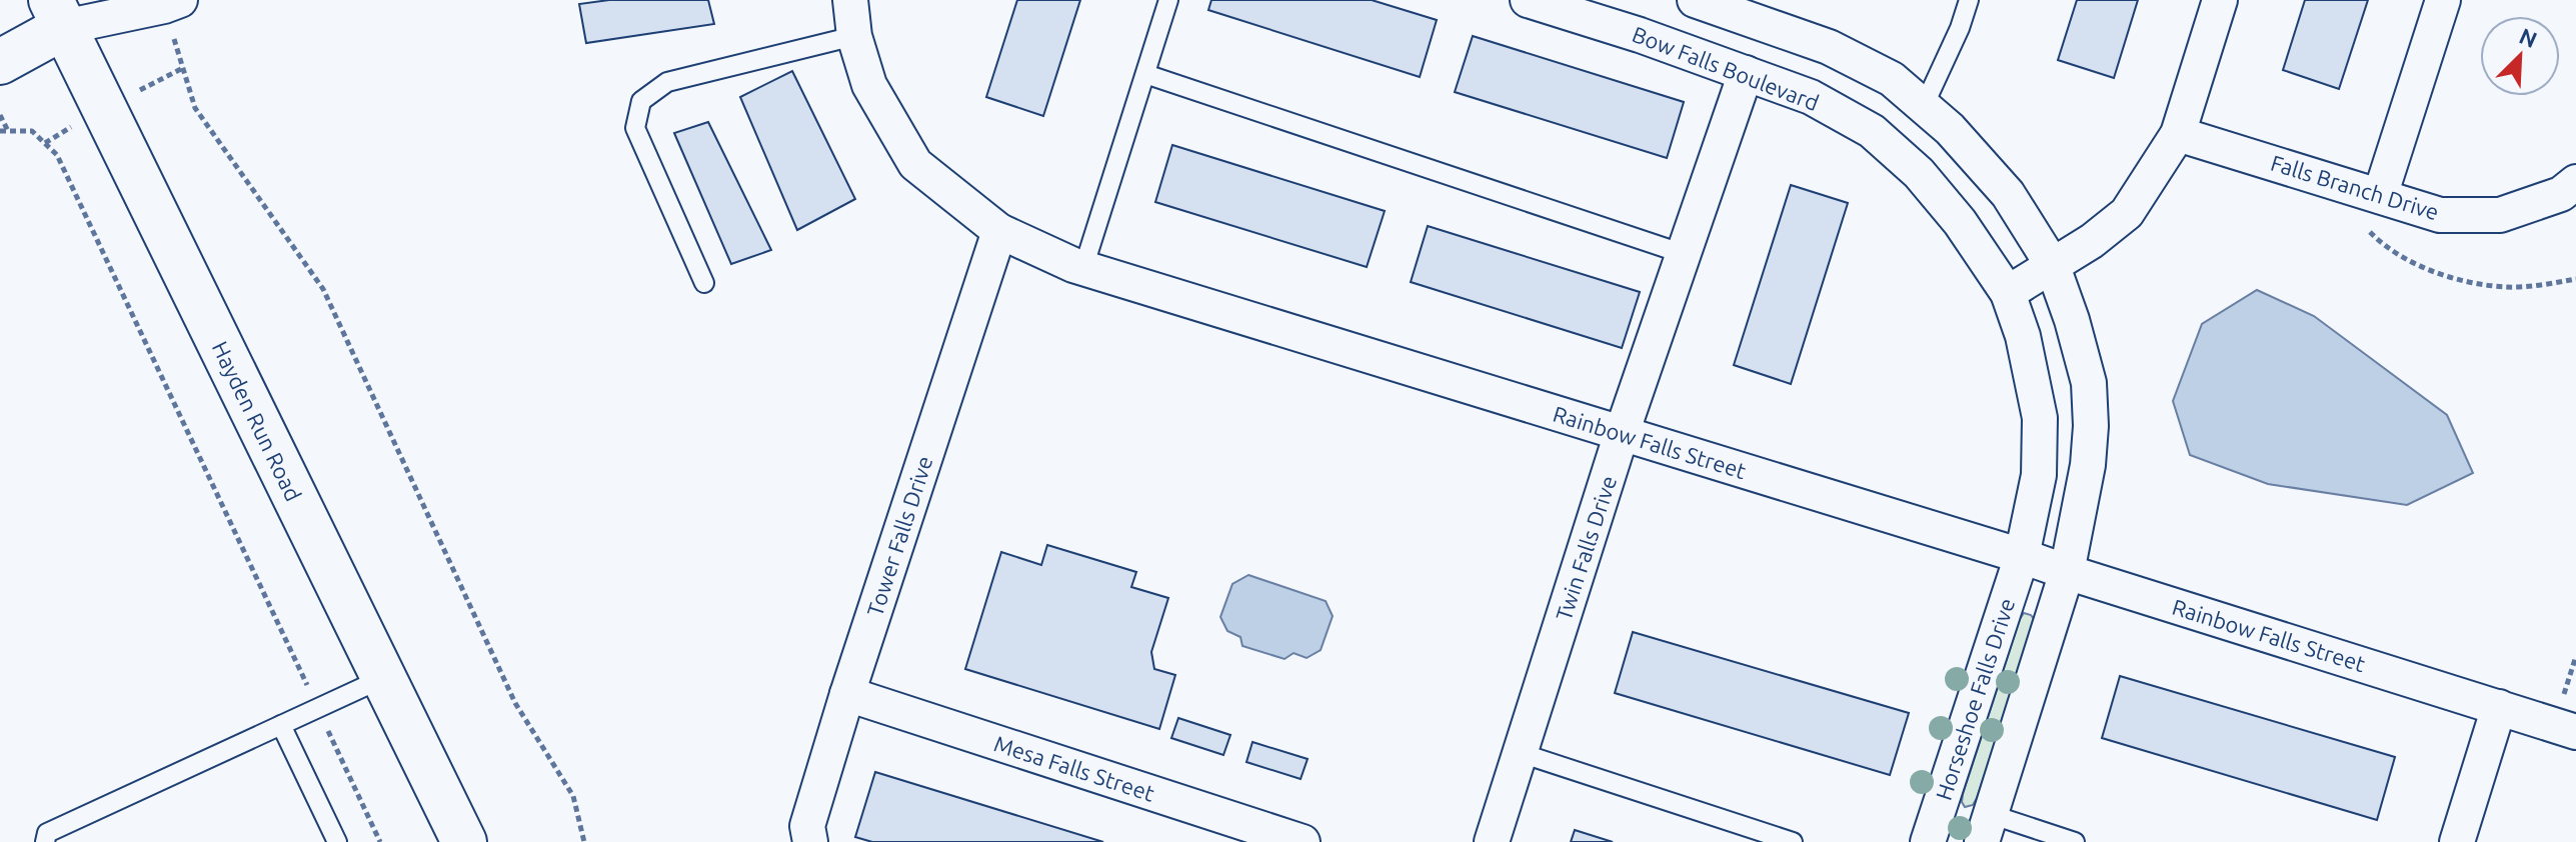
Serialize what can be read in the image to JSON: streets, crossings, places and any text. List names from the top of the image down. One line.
{"streets":{"main road":["Hayden Run Road"],"street":["Bow Falls Boulevard","Falls Branch Drive","Rainbow Falls Street","Tower Falls Drive","Twin Falls Drive","Horseshoe Falls Drive","Mesa Falls Street"]},"crossings":[["Bow Falls Boulevard","Rainbow Falls Street"],["Bow Falls Boulevard","Twin Falls Drive"],["Bow Falls Boulevard","Horseshoe Falls Drive"],["Rainbow Falls Street","Tower Falls Drive"],["Rainbow Falls Street","Twin Falls Drive"],["Rainbow Falls Street","Horseshoe Falls Drive"],["Tower Falls Drive","Mesa Falls Street"]],"north":"top right"}
